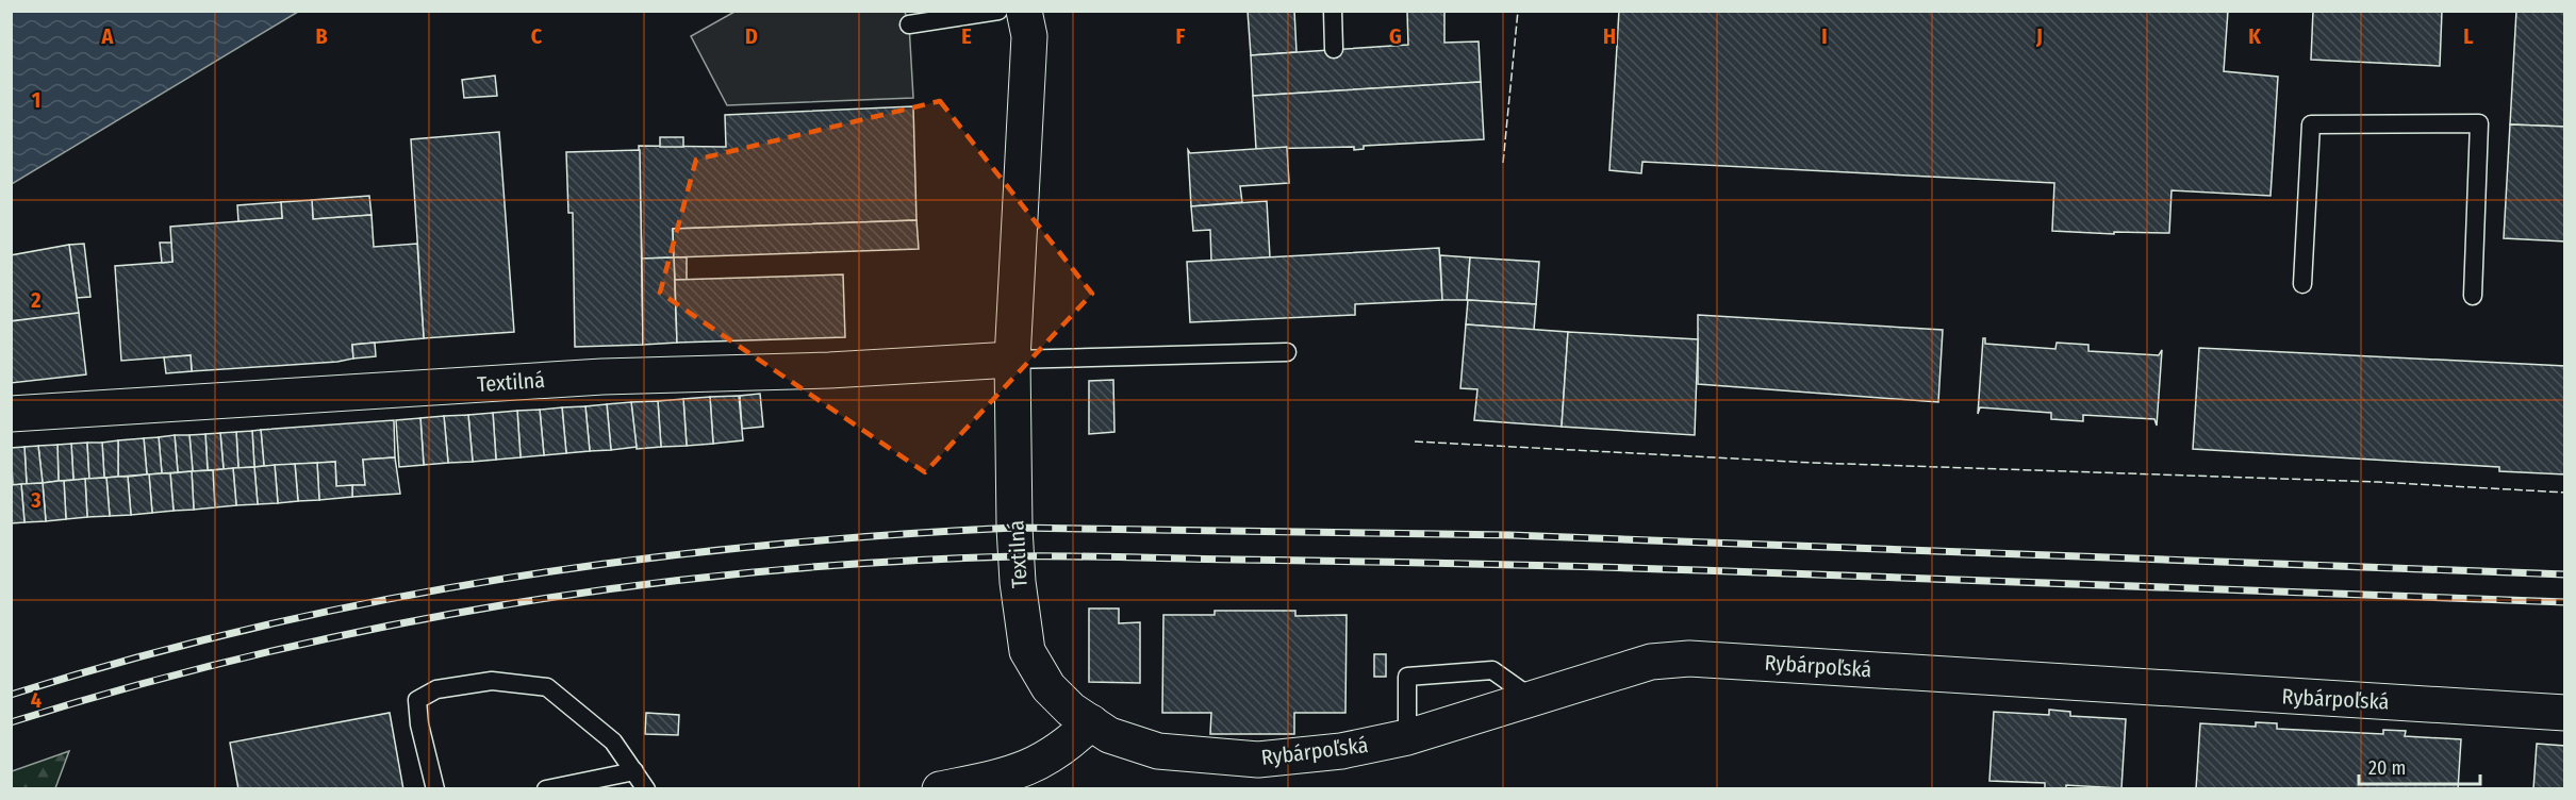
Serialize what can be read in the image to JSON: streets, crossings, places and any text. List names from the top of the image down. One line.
{"streets":{"street":["Textilná","Rybárpoľská"]},"crossings":[["Textilná","Rybárpoľská"]],"scale_bar":"20 m","grid":{"columns":["A","B","C","D","E","F","G","H","I","J","K","L"],"rows":["1","2","3","4"]}}
